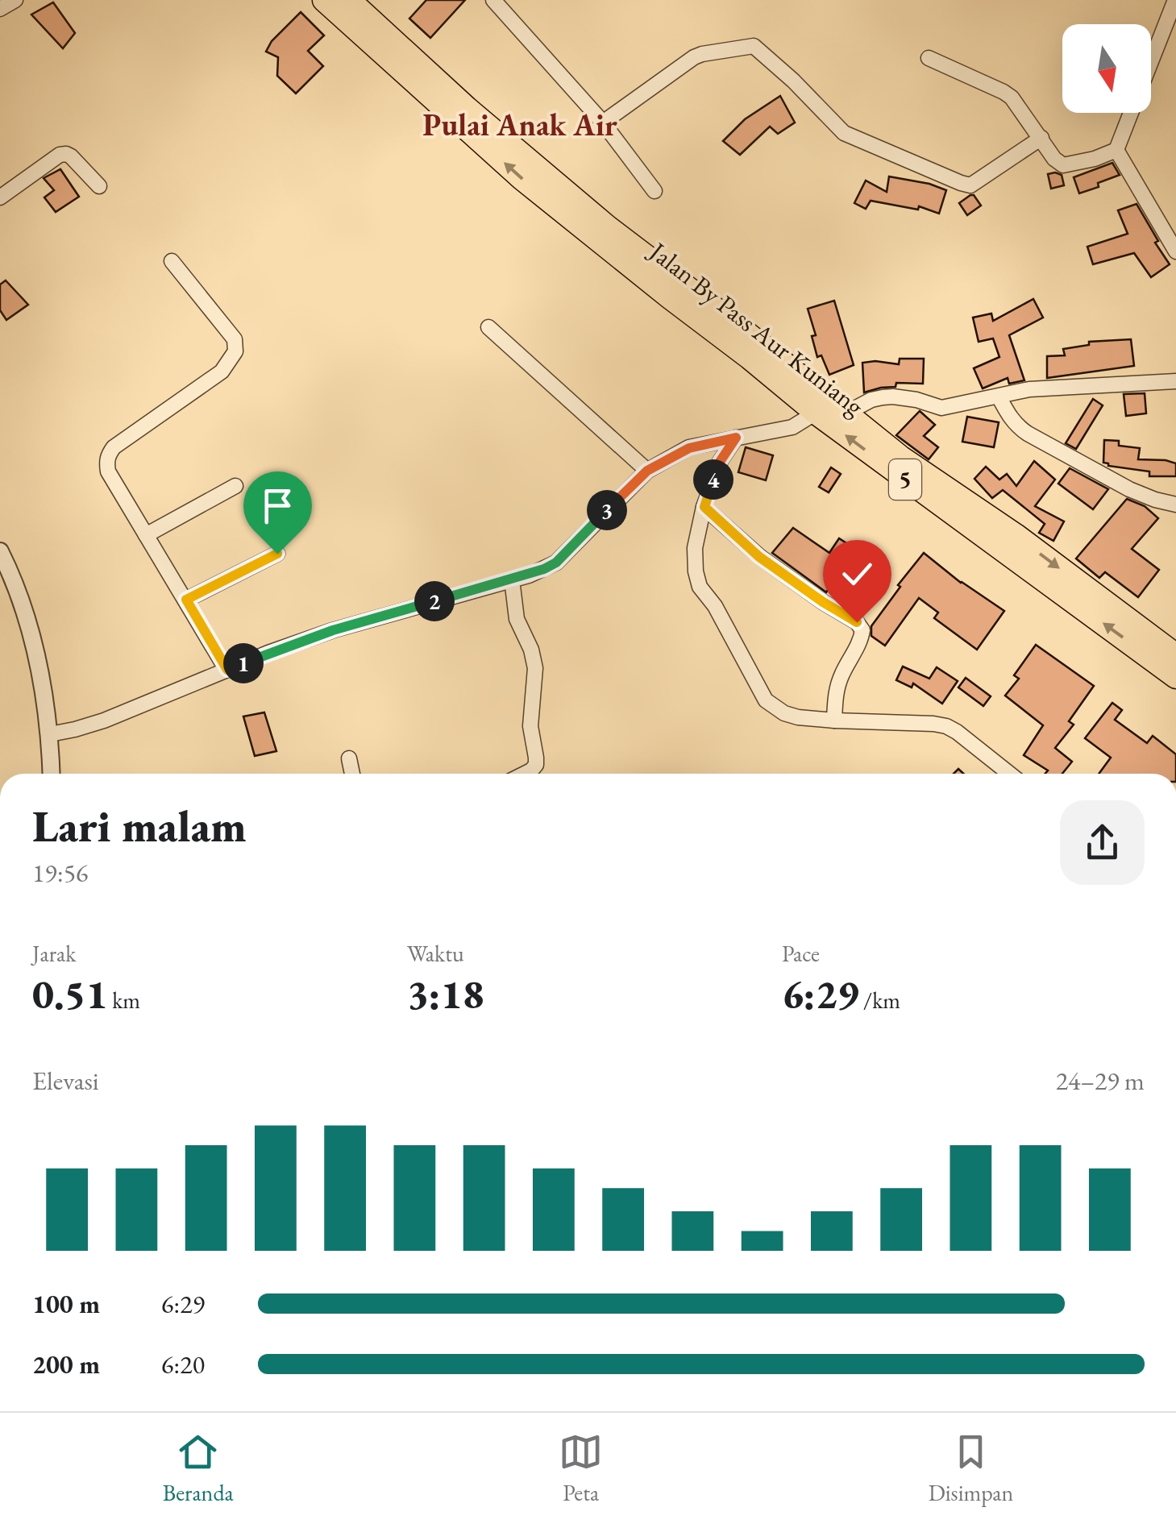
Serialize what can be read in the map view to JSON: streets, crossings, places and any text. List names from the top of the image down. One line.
{"streets":{"highway":["Jalan By Pass Aur Kuniang","5"]},"districts":["Pulai Anak Air"],"north":"bottom","page":{"pins":["4","3","2","1"],"heading":["Lari malam","19:56"],"stats":[["Jarak","0.51 km"],["Waktu","3:18"],["Pace","6:29 /km"]],"chart":["Elevasi","24–29 m"],"list":[{"name":"100 m","note":"6:29"},{"name":"200 m","note":"6:20"}],"tabs":["Beranda","Peta","Disimpan"]}}
